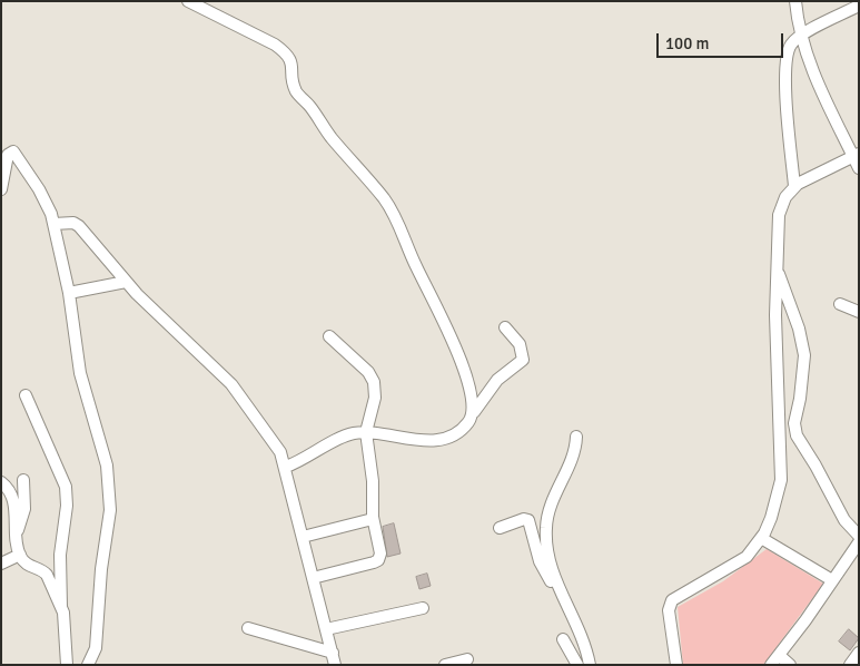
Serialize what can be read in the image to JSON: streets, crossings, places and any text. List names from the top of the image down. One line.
{"scale_bar":"100 m"}
